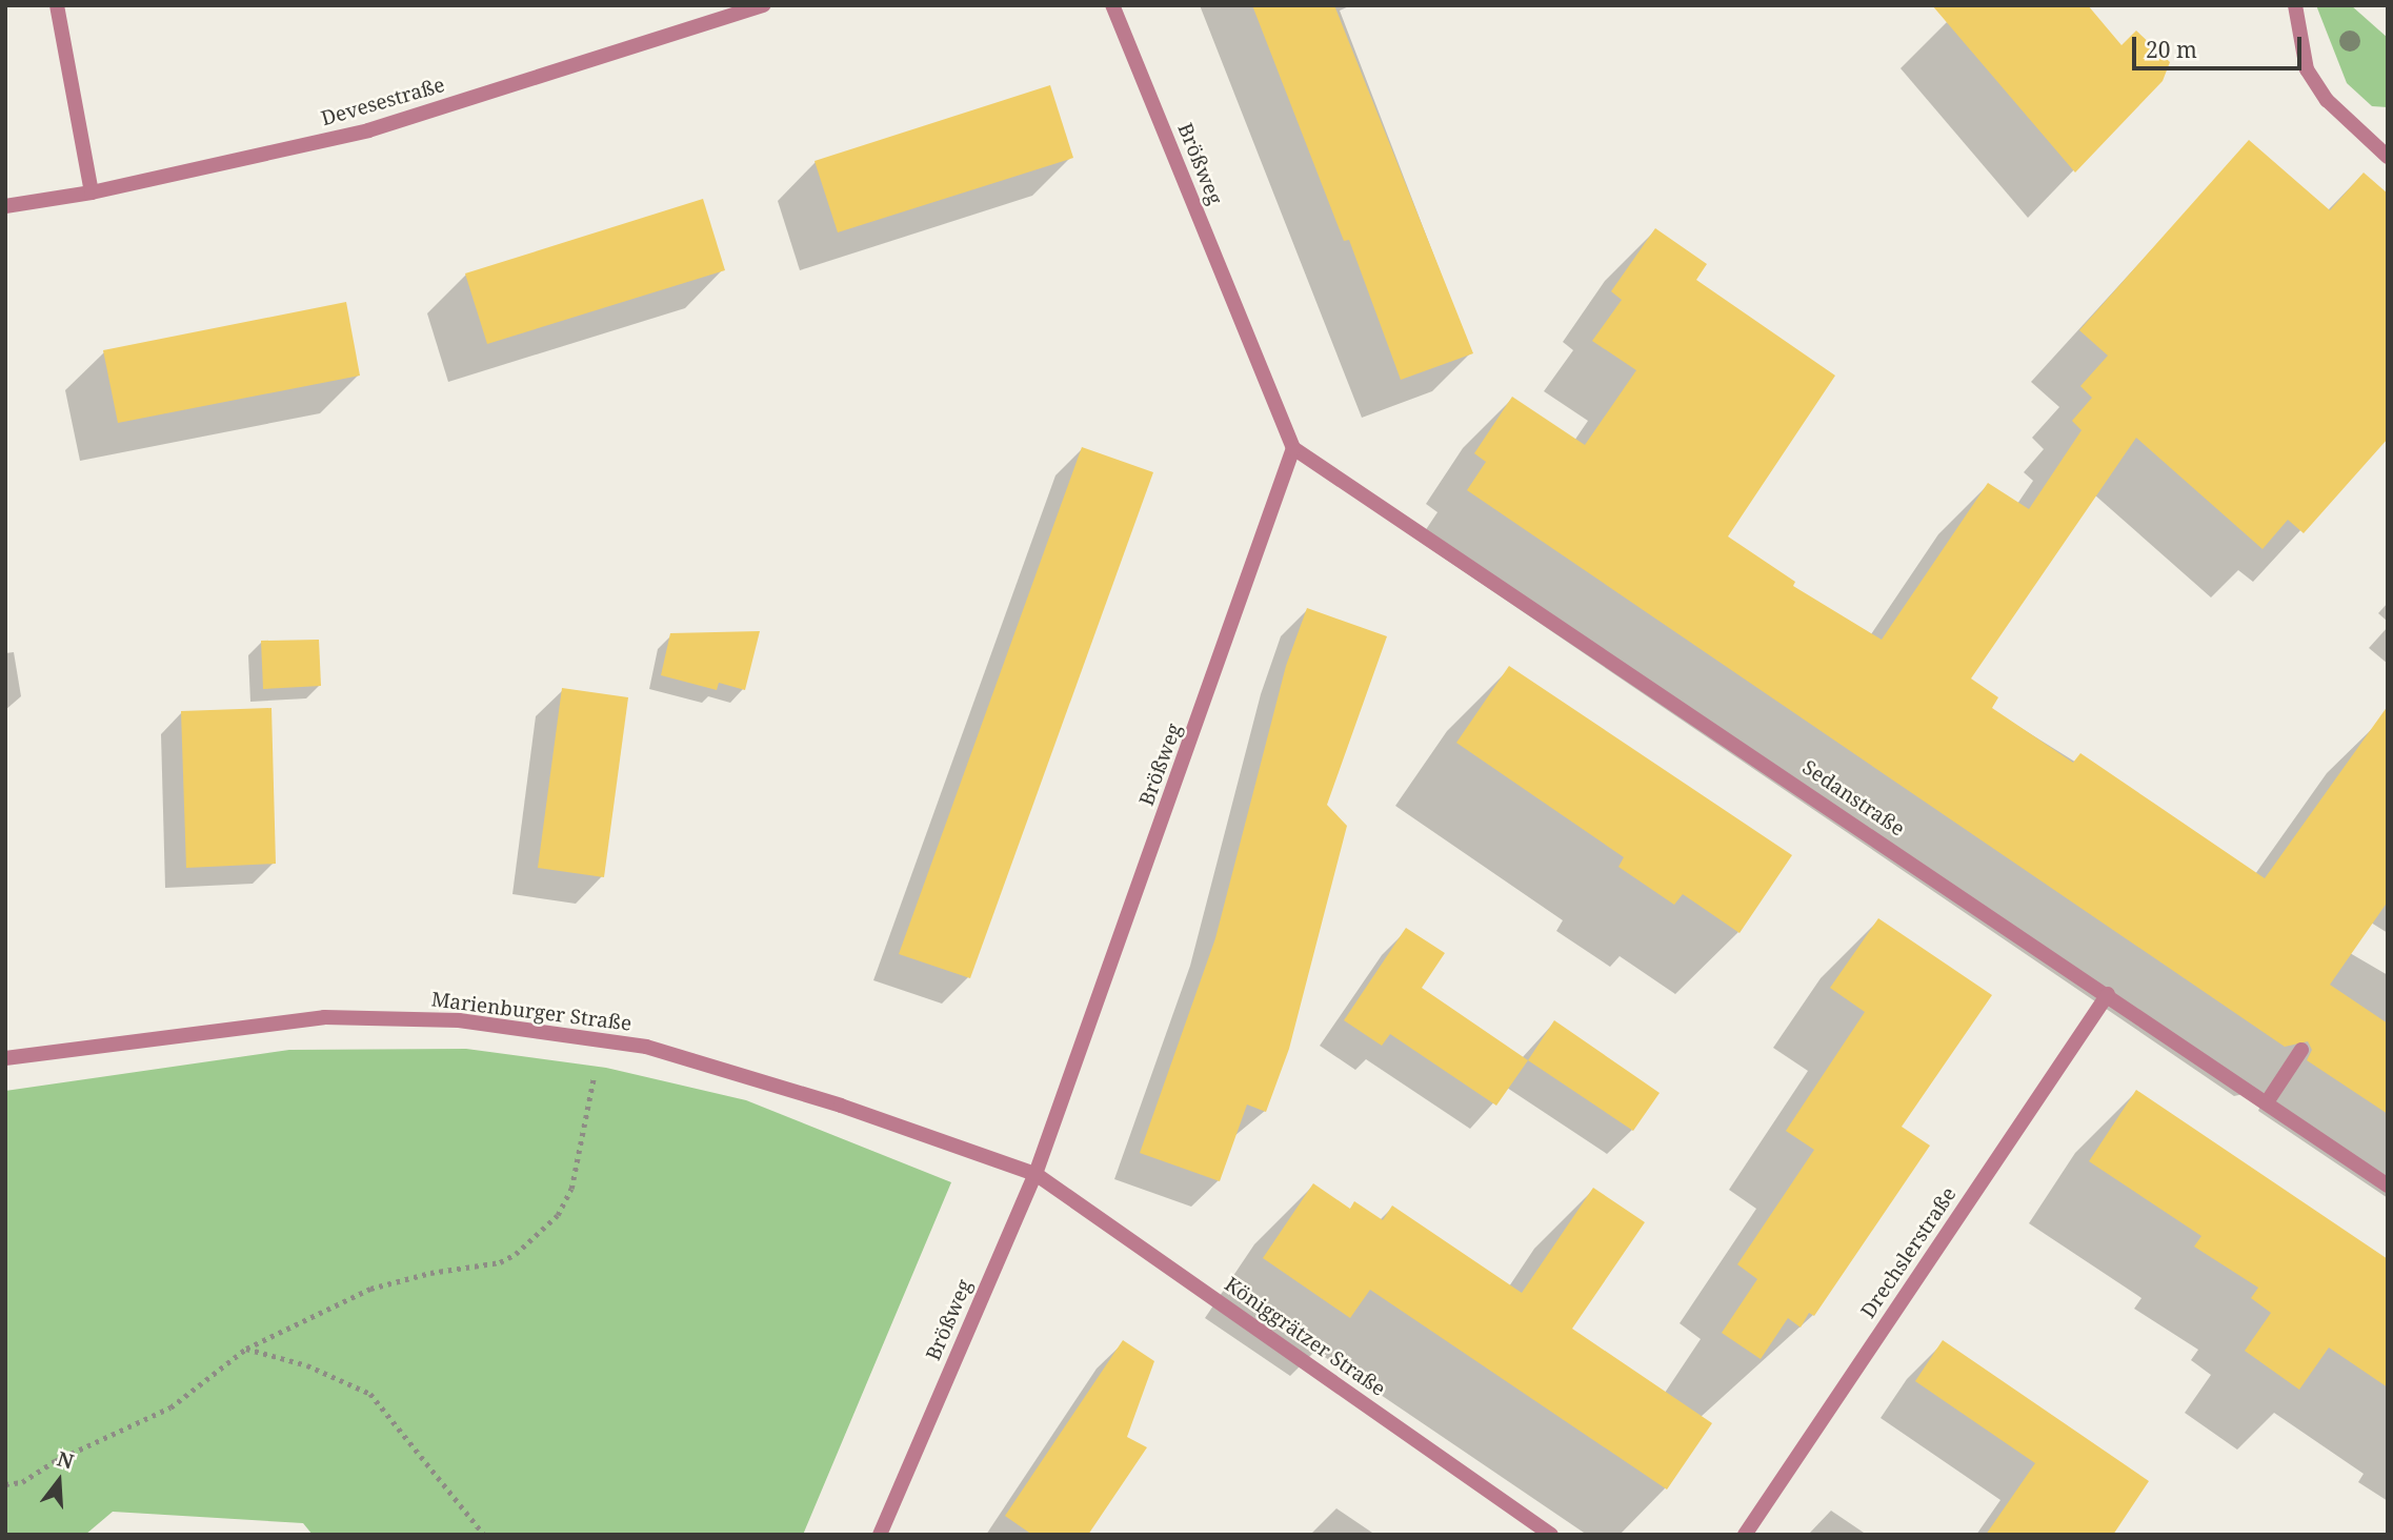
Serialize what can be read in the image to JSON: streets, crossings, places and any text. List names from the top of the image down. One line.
{"streets":{"street":["Devesestraße","Brößweg","Sedanstraße","Marienburger Straße","Drechslerstraße","Königgrätzer Straße"]},"crossings":[["Brößweg","Sedanstraße"],["Brößweg","Marienburger Straße"],["Brößweg","Königgrätzer Straße"],["Sedanstraße","Drechslerstraße"],["Marienburger Straße","Königgrätzer Straße"]],"scale_bar":"20 m","north":"top"}
